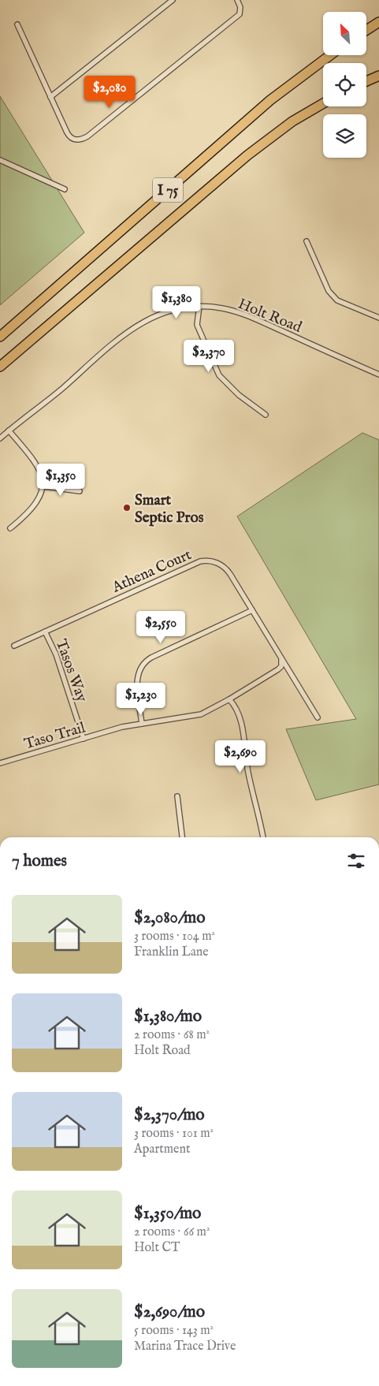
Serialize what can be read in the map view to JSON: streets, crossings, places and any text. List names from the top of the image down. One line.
{"streets":{"highway":["I 75"],"street":["Holt Road","Athena Court","Tasos Way","Taso Trail"]},"crossings":[["Athena Court","Tasos Way"],["Athena Court","Taso Trail"],["Tasos Way","Taso Trail"]],"places":["Smart Septic Pros"],"north":"top left","page":{"price":["$2,080","$1,380","$2,370","$1,350","$2,550","$1,230","$2,690"],"heading":"7 homes","list":[{"name":"$2,080/mo","note":"3 rooms · 104 m² · Franklin Lane"},{"name":"$1,380/mo","note":"2 rooms · 68 m² · Holt Road"},{"name":"$2,370/mo","note":"3 rooms · 101 m² · Apartment"},{"name":"$1,350/mo","note":"2 rooms · 66 m² · Holt CT"},{"name":"$2,690/mo","note":"5 rooms · 143 m² · Marina Trace Drive"}]}}
